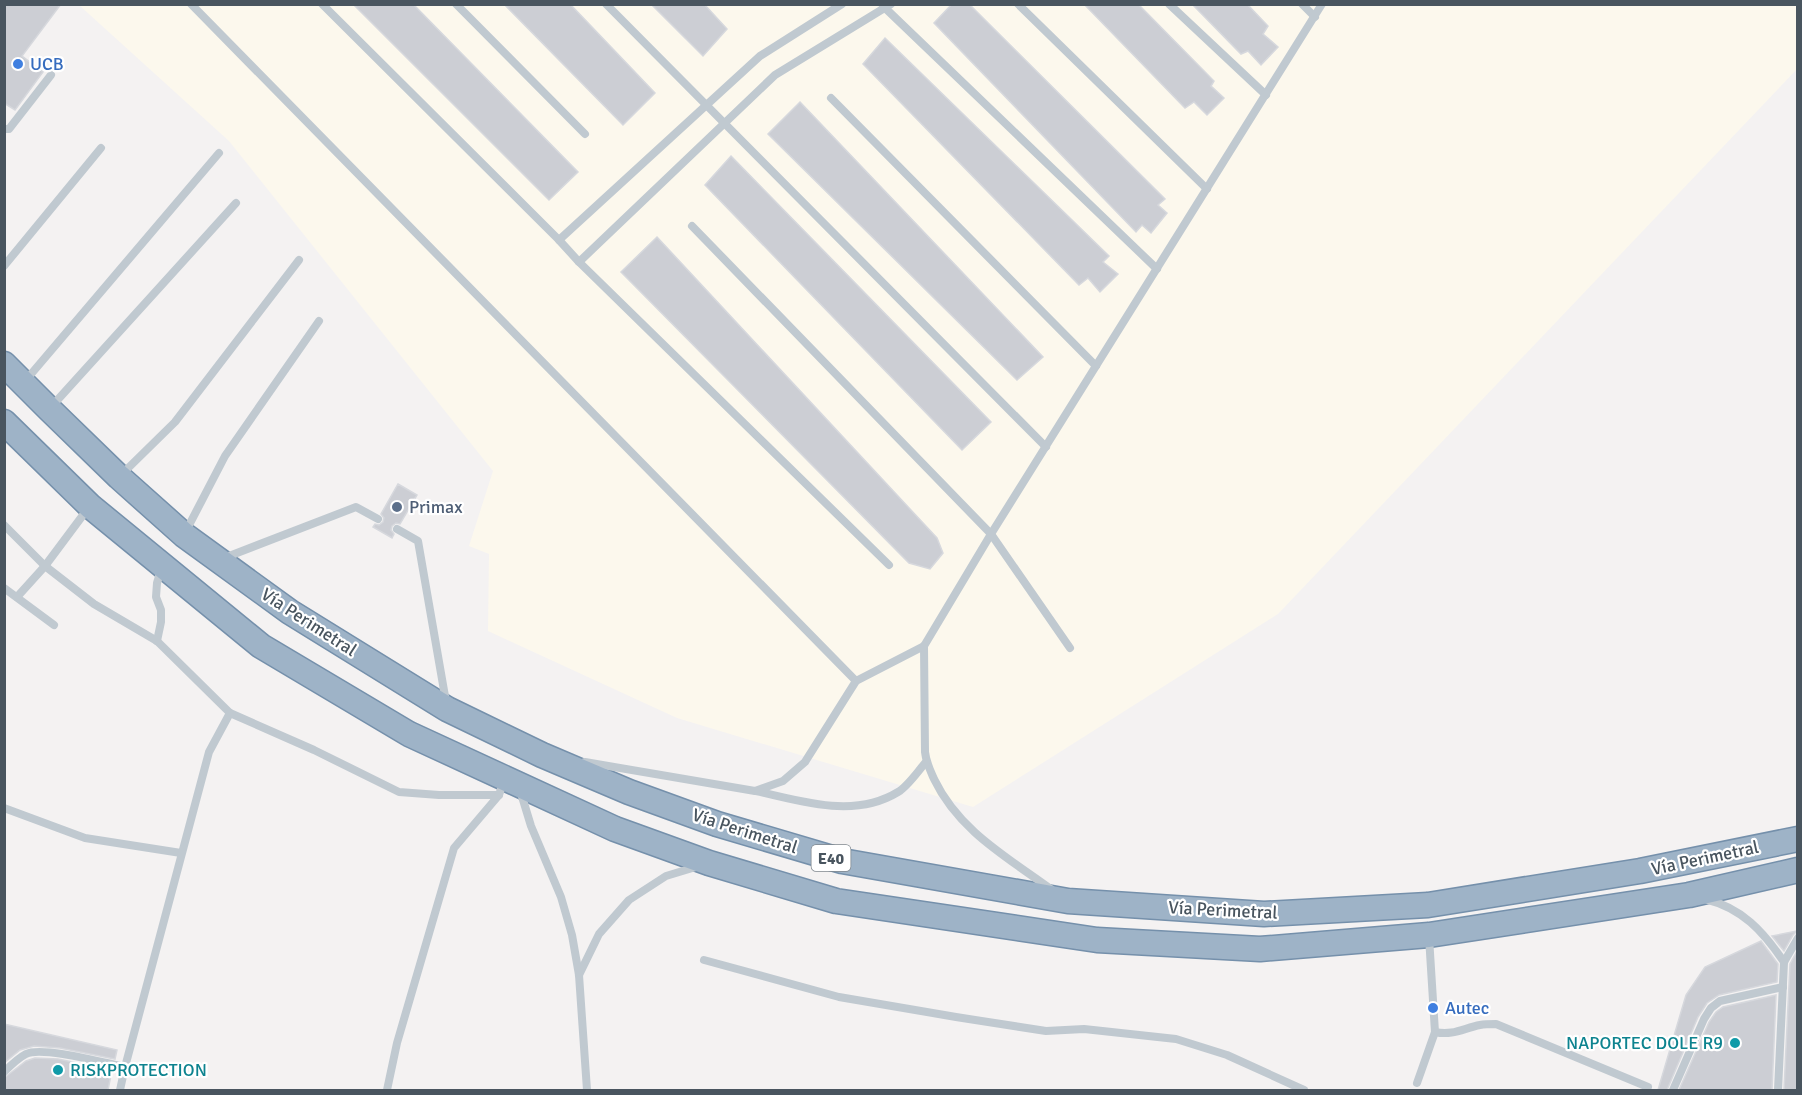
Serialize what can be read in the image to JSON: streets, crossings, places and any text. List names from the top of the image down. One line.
{"streets":{"highway":["Vía Perimetral","E40"]},"places":["UCB","Primax","Autec","NAPORTEC DOLE R9","RISKPROTECTION"]}
